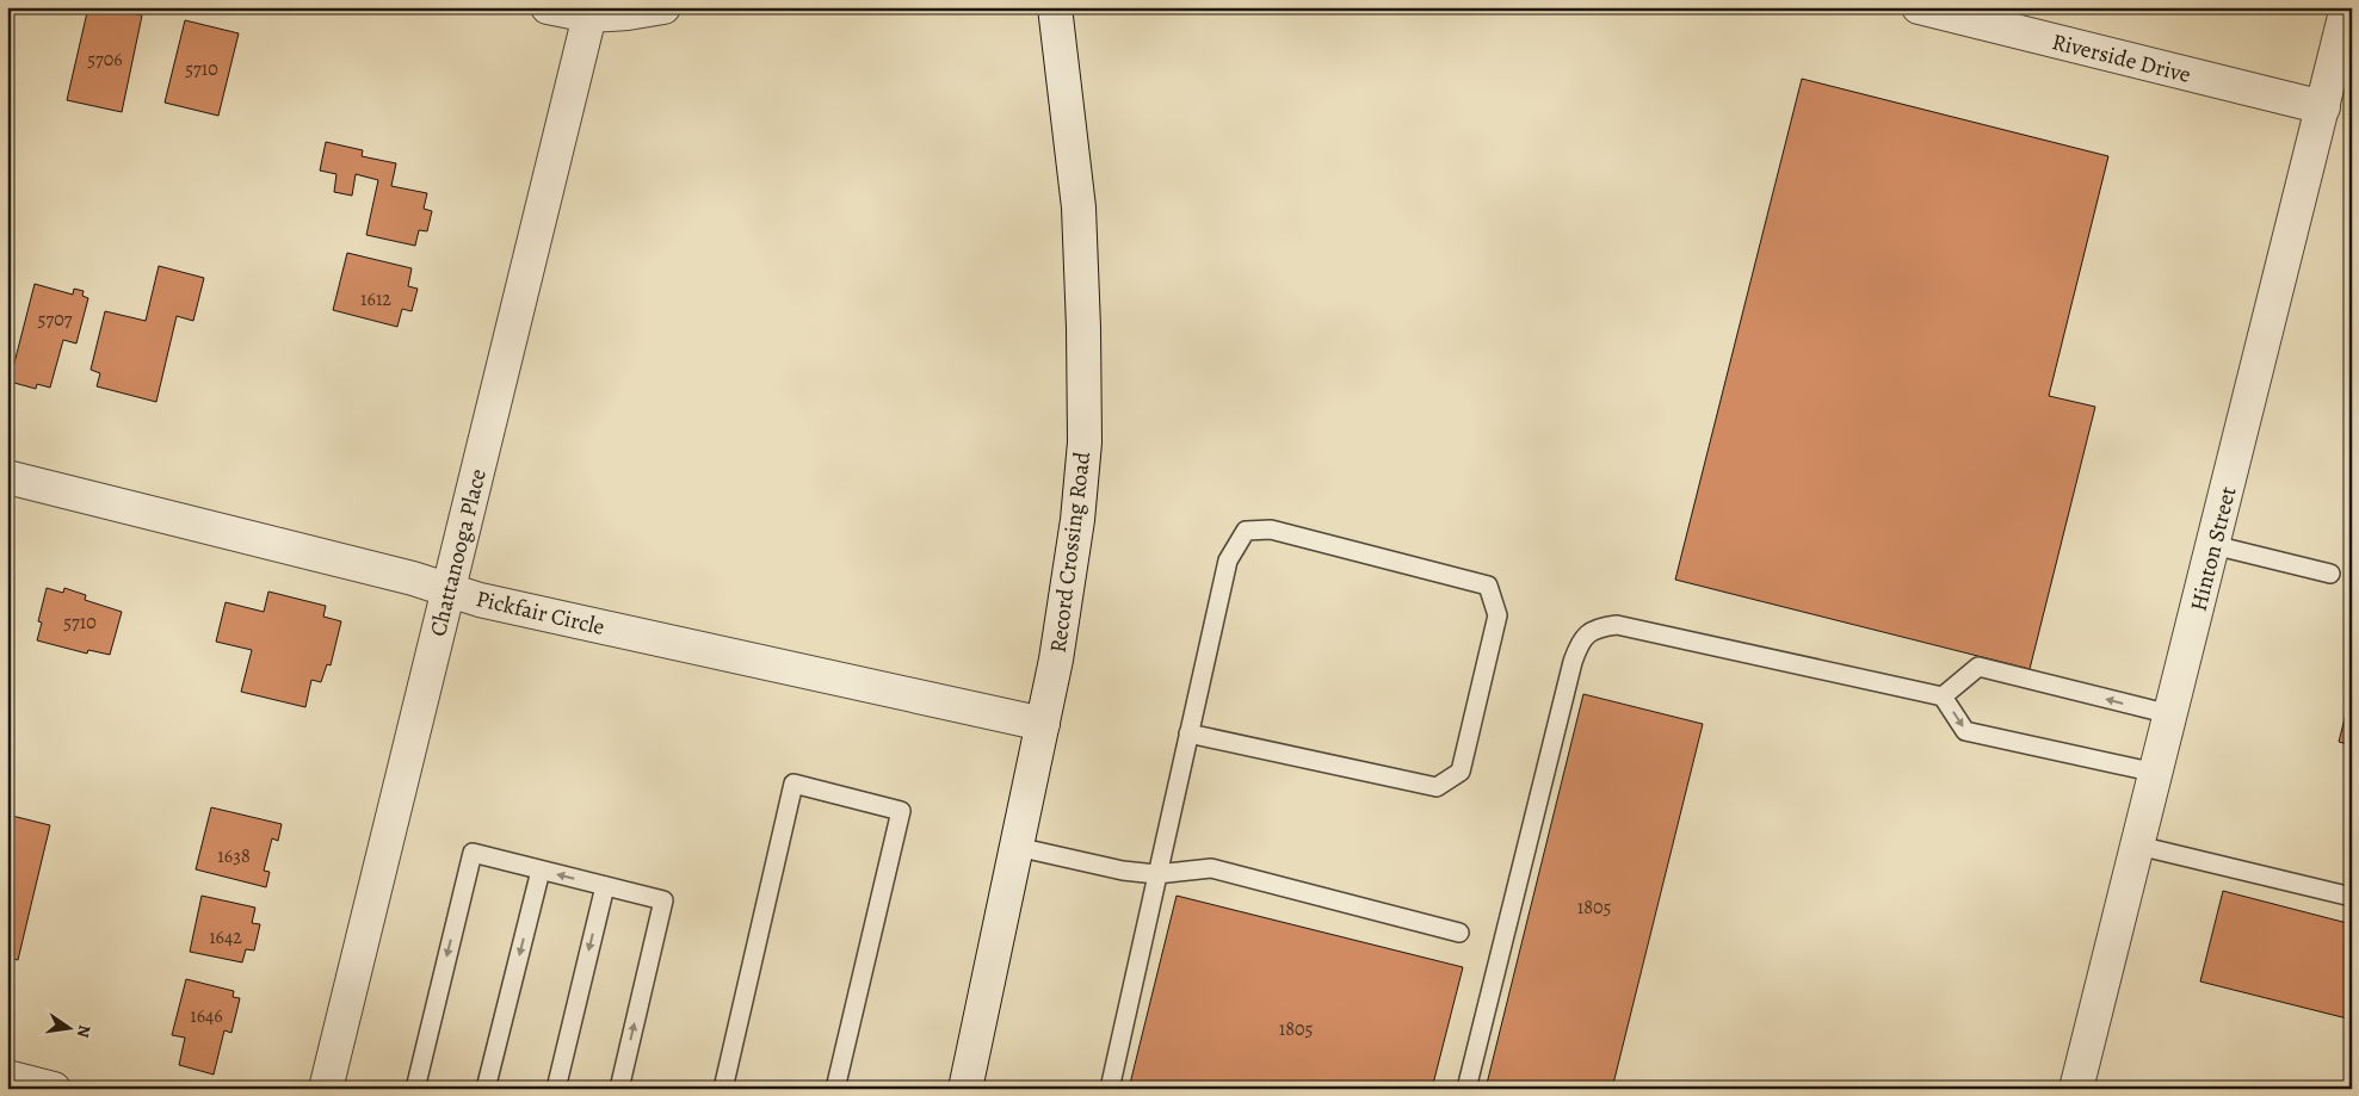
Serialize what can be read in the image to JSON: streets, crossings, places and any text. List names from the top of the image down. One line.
{"streets":{"street":["Riverside Drive","Hinton Street","Chattanooga Place","Record Crossing Road","Pickfair Circle"]},"crossings":[["Riverside Drive","Hinton Street"],["Chattanooga Place","Pickfair Circle"],["Record Crossing Road","Pickfair Circle"]],"house_numbers":["5706","5710","1612","5707","5710","1638","1805","1642","1646","1805"],"north":"right"}
